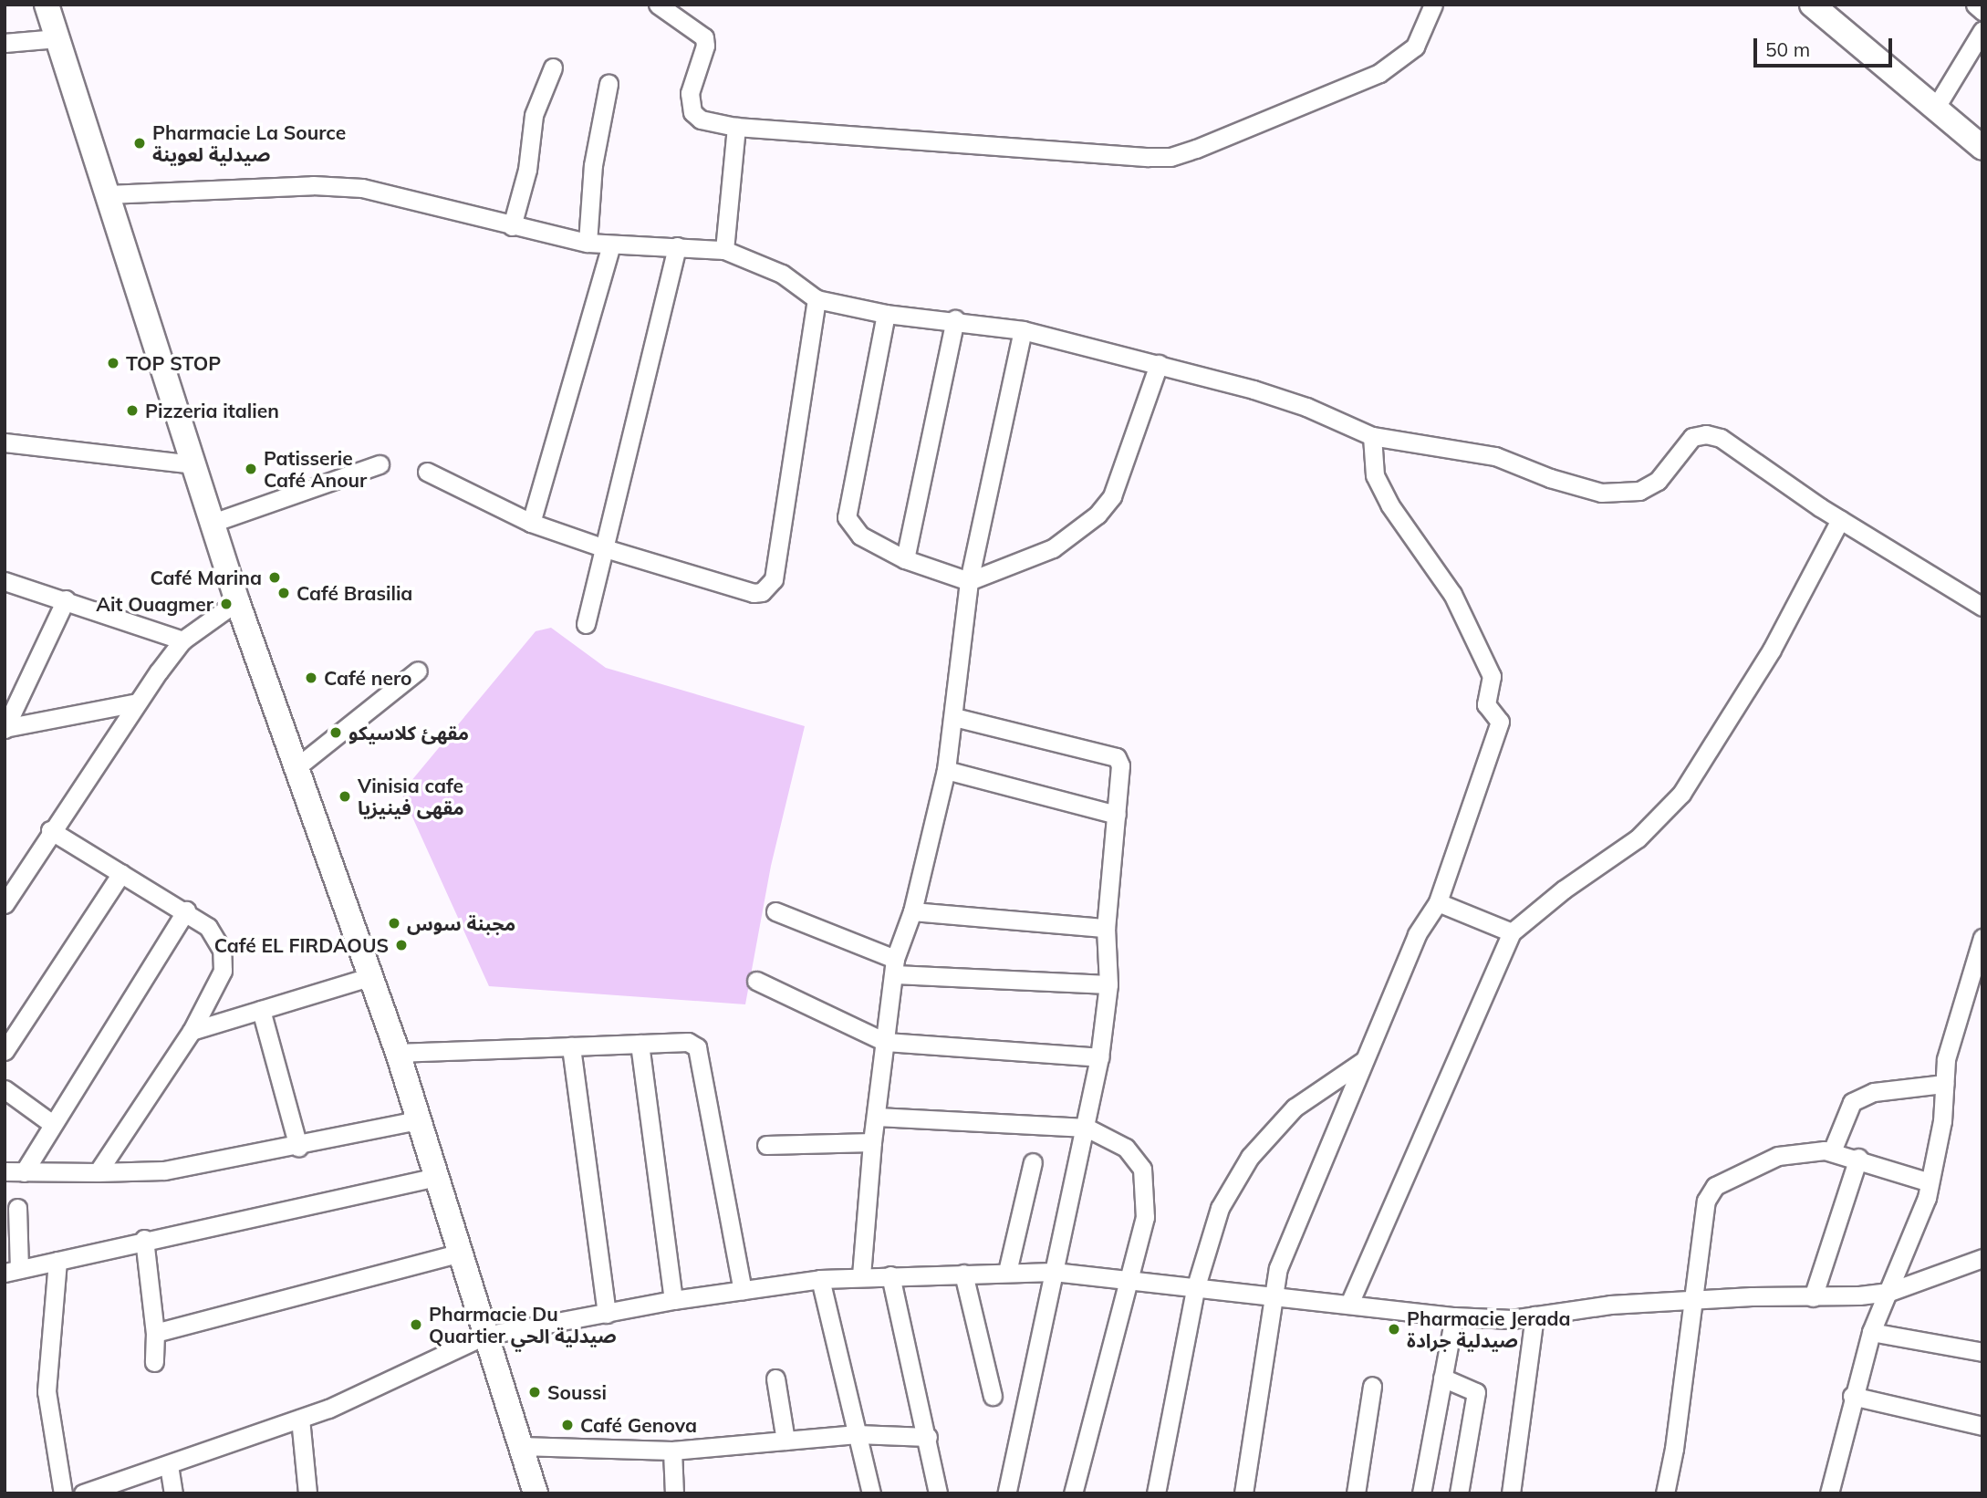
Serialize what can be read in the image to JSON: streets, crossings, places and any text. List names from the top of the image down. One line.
{"places":["Pharmacie La Source صيدلية لعوينة","TOP STOP","Pizzeria italien","Patisserie Café Anour","Café Marina","Café Brasilia","Ait Ouagmer","Café nero","مقهئ كلاسيكو","Vinisia cafe مقهى فينيزيا","مجبنة سوس","Café EL FIRDAOUS","Pharmacie Du Quartier صيدلية الحي","Pharmacie Jerada صيدلية جرادة","Soussi","Café Genova"],"scale_bar":"50 m"}
